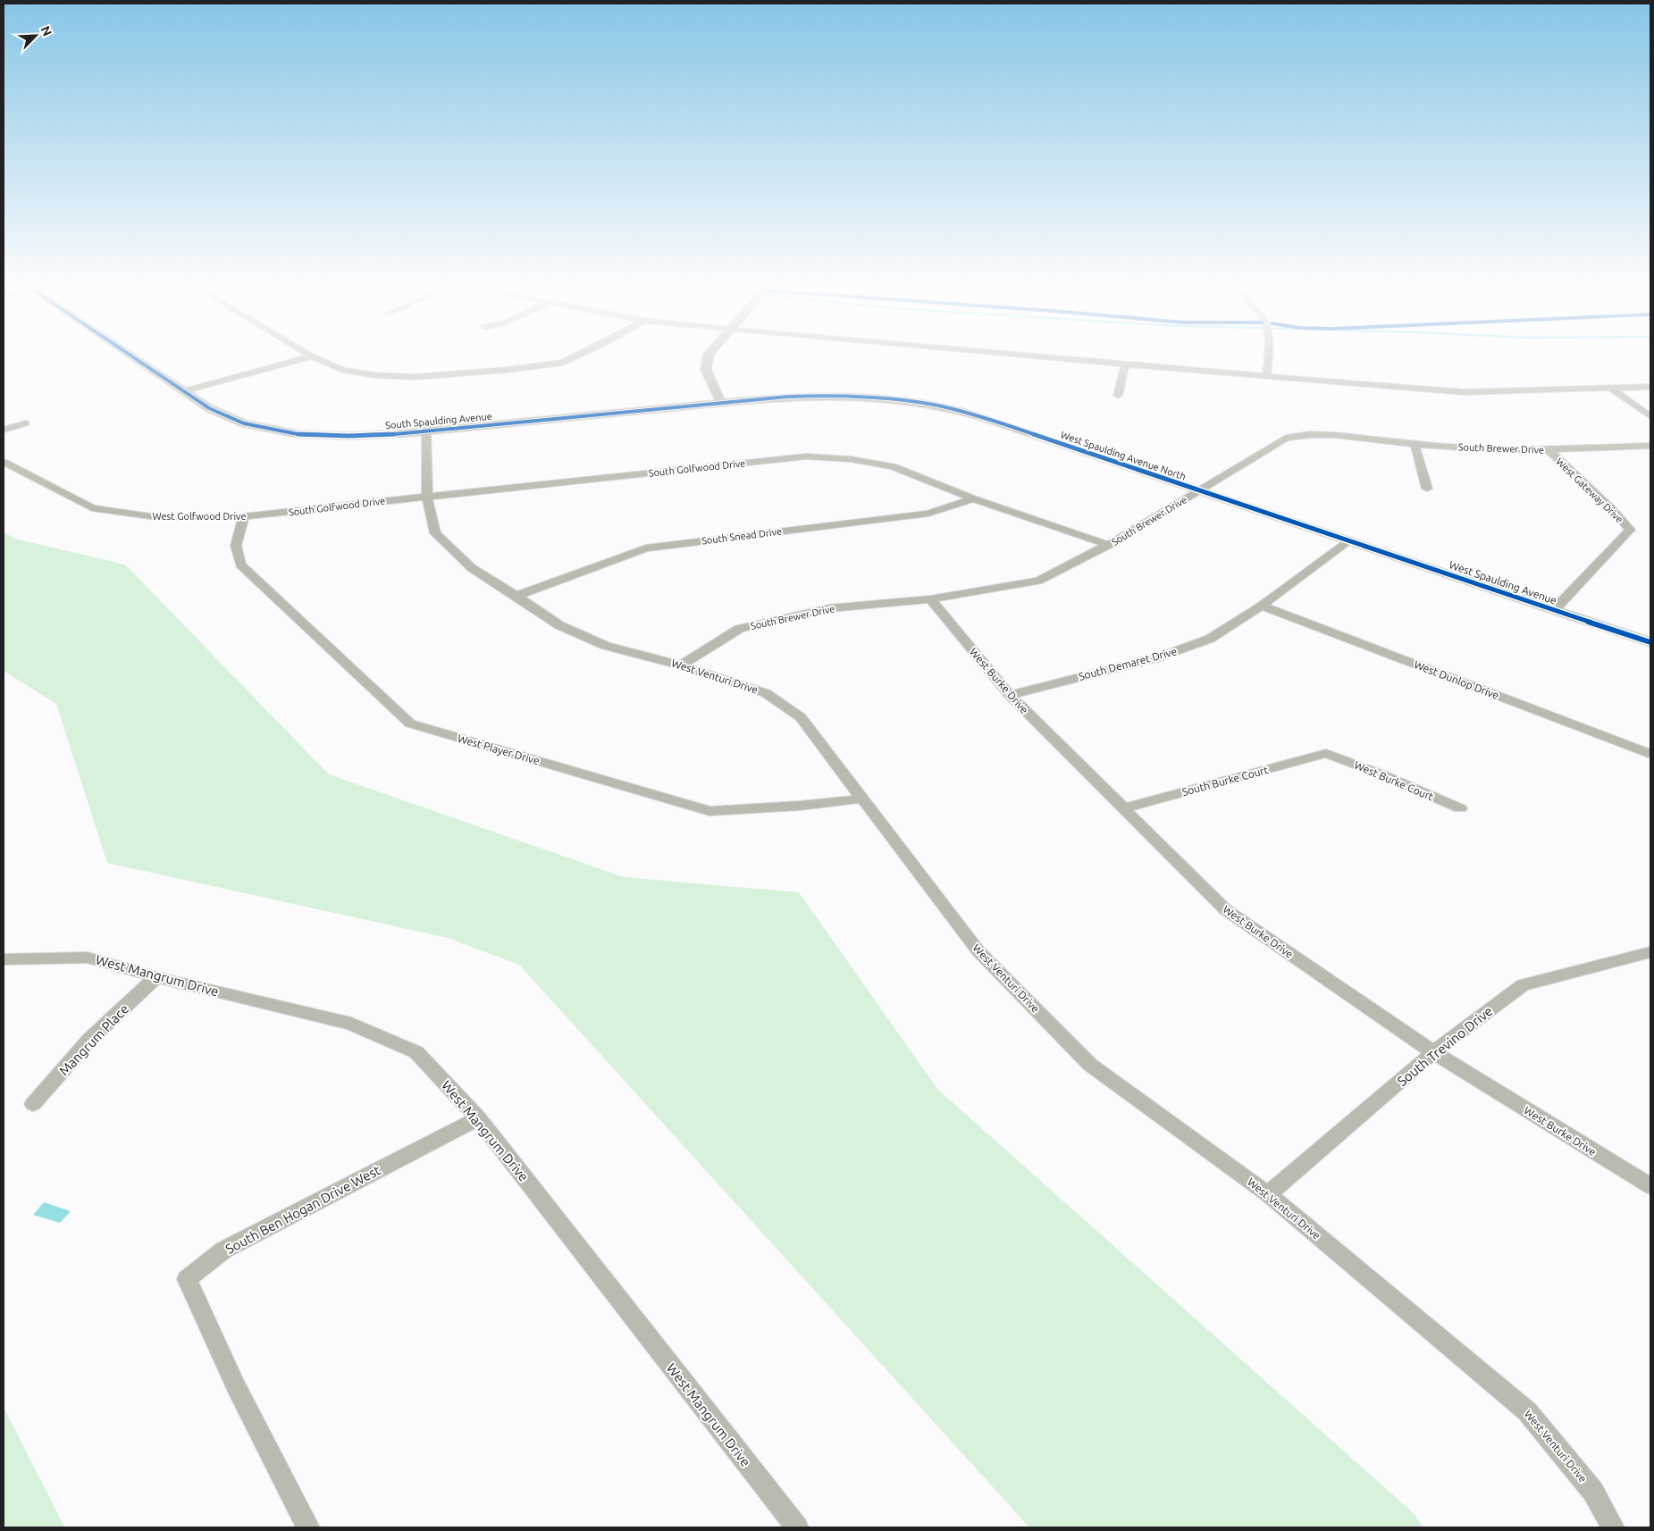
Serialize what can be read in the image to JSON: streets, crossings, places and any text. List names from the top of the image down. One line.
{"streets":{"street":["South Spaulding Avenue","South Brewer Drive","West Spaulding Avenue North","South Golfwood Drive","West Gateway Drive","West Golfwood Drive","South Snead Drive","West Spaulding Avenue","South Demaret Drive","West Venturi Drive","West Dunlop Drive","West Burke Drive","West Player Drive","South Burke Court","West Burke Court","West Mangrum Drive","Mangrum Place","South Trevino Drive","South Ben Hogan Drive West"]},"crossings":[["South Spaulding Avenue","West Spaulding Avenue North"],["South Spaulding Avenue","West Venturi Drive"],["South Brewer Drive","West Spaulding Avenue North"],["South Brewer Drive","South Golfwood Drive"],["South Brewer Drive","West Gateway Drive"],["South Brewer Drive","West Venturi Drive"],["South Brewer Drive","West Burke Drive"],["West Spaulding Avenue North","West Spaulding Avenue"],["West Spaulding Avenue North","South Demaret Drive"],["South Golfwood Drive","West Golfwood Drive"],["South Golfwood Drive","South Snead Drive"],["South Golfwood Drive","West Venturi Drive"],["West Gateway Drive","West Spaulding Avenue"],["West Golfwood Drive","West Player Drive"],["South Snead Drive","West Venturi Drive"],["West Spaulding Avenue","South Demaret Drive"],["South Demaret Drive","West Dunlop Drive"],["South Demaret Drive","West Burke Drive"],["West Venturi Drive","West Player Drive"],["West Venturi Drive","South Trevino Drive"],["West Burke Drive","South Burke Court"],["West Burke Drive","South Trevino Drive"],["South Burke Court","West Burke Court"],["West Mangrum Drive","Mangrum Place"],["West Mangrum Drive","South Ben Hogan Drive West"]],"north":"top right"}
